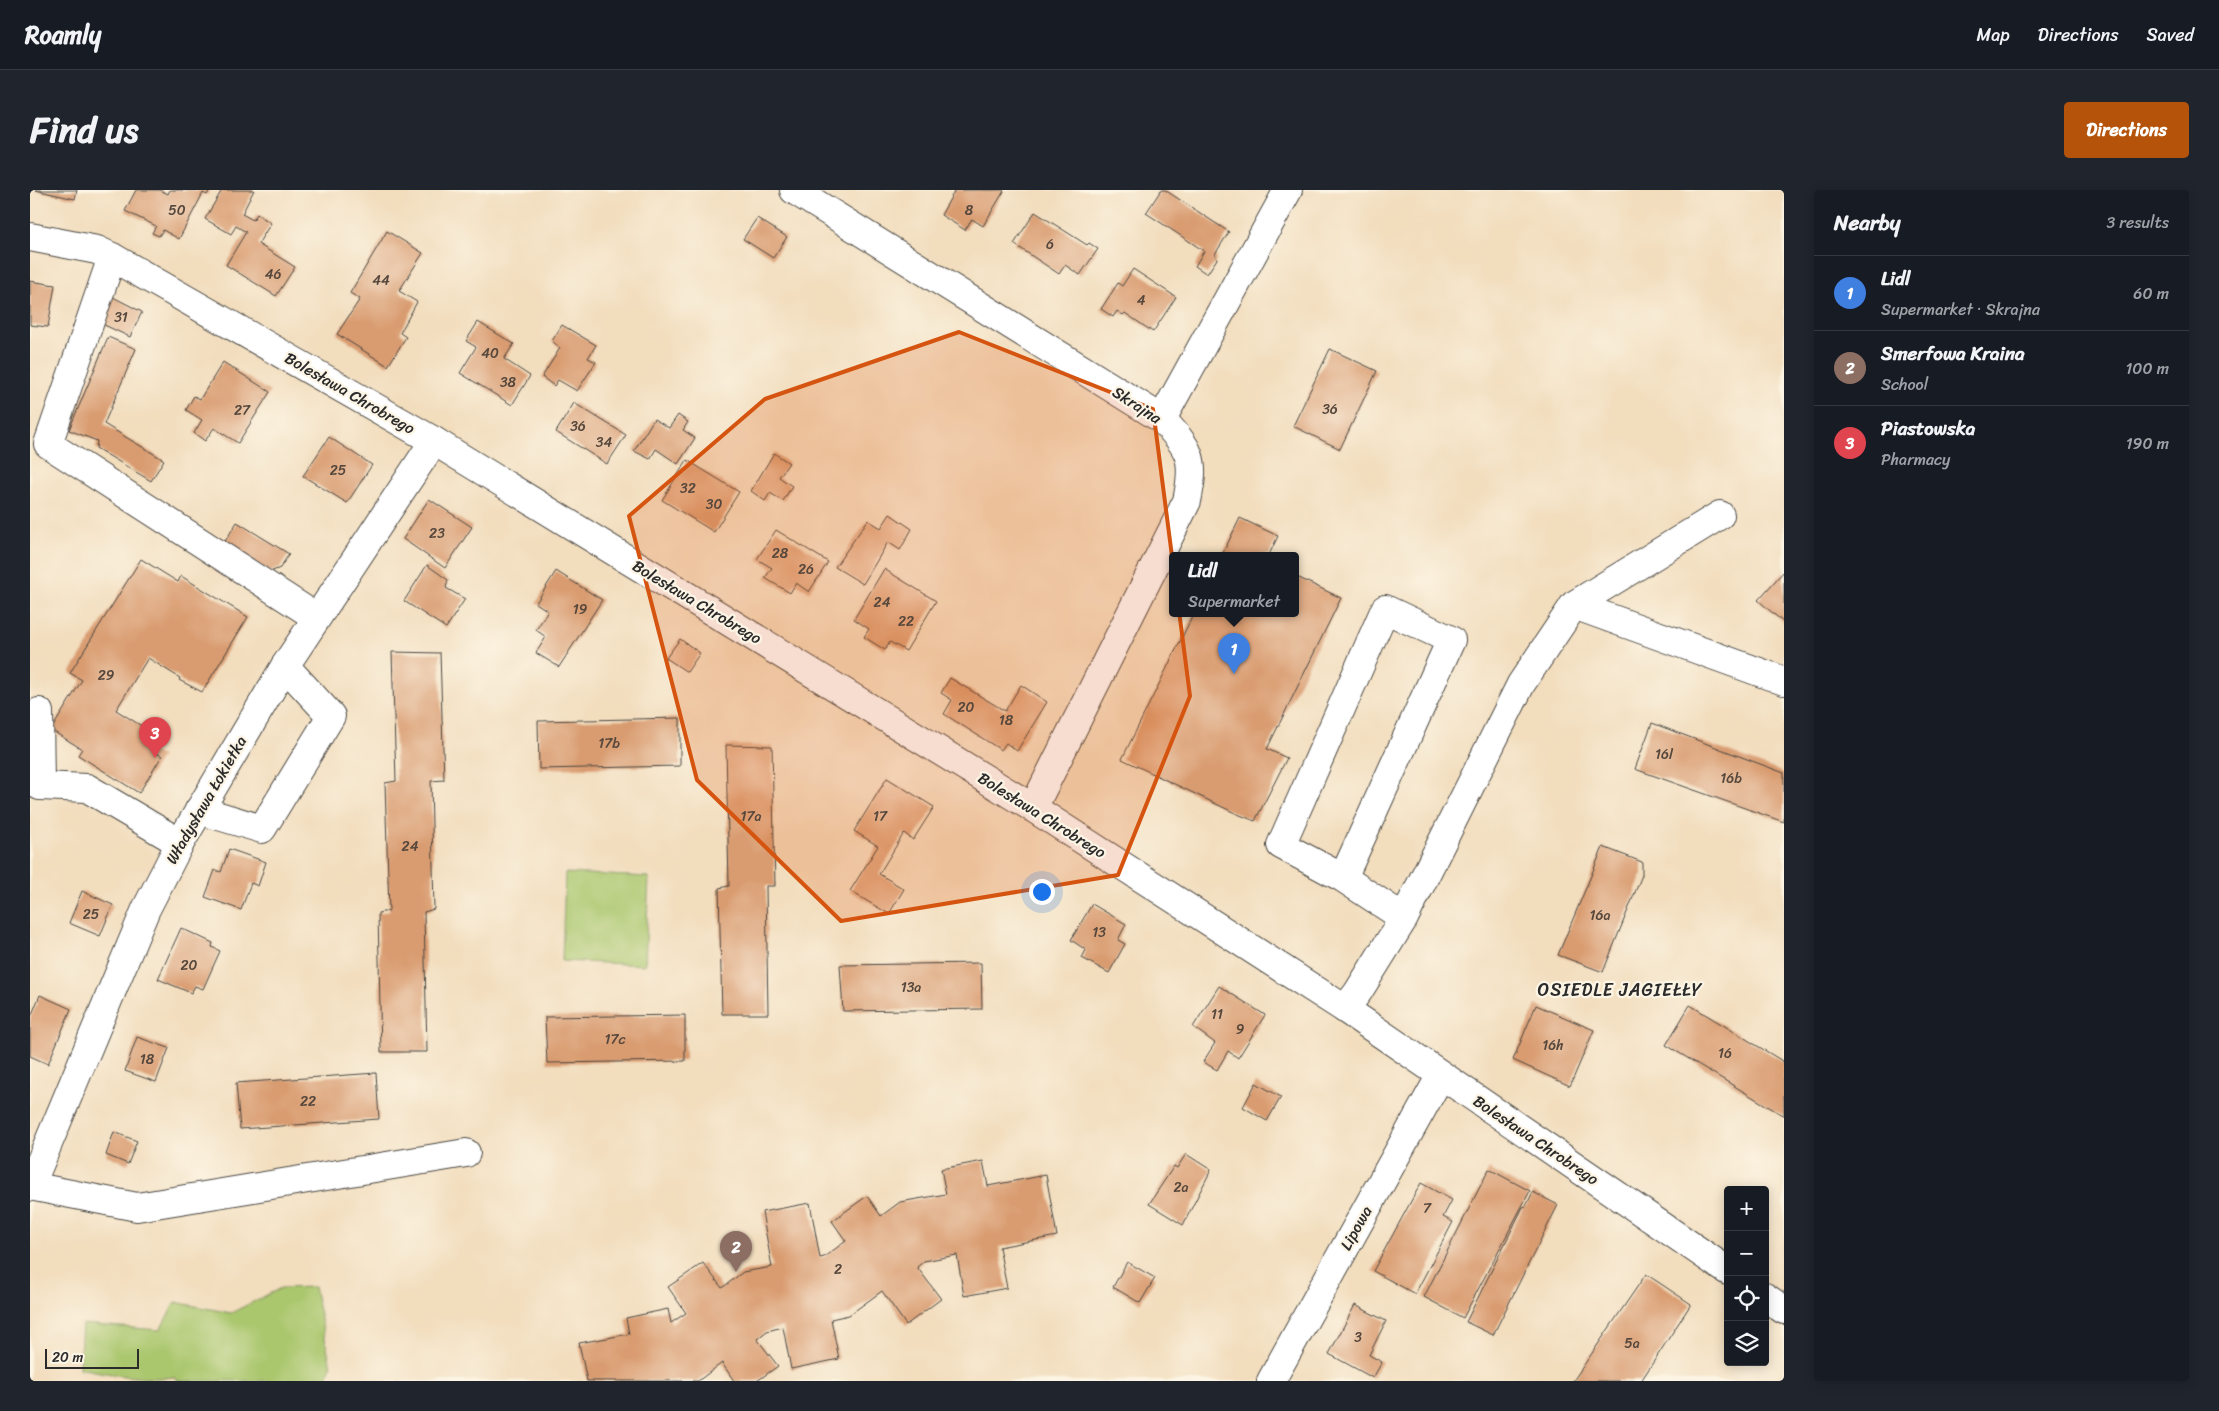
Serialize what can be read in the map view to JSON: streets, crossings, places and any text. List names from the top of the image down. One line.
{"streets":{"street":["Bolesława Chrobrego","Skrajna","Władysława Łokietka","Lipowa"]},"crossings":[["Bolesława Chrobrego","Skrajna"],["Bolesława Chrobrego","Władysława Łokietka"],["Bolesława Chrobrego","Lipowa"]],"districts":["OSIEDLE JAGIEŁŁY"],"house_numbers":["50","8","6","46","44","4","31","40","38","36","27","36","34","25","32","30","23","28","26","24","19","22","29","20","18","17b","16l","16b","17a","17","24","25","16a","13","20","13a","11","9","17c","16h","16","18","22","2a","7","2","3","5a"],"scale_bar":"20 m","page":{"header":"Roamly","nav":["Map","Directions","Saved"],"title":"Find us","buttons":"Directions","heading":["Nearby","3 results"],"list":[{"mark":"1","name":"Lidl","note":"Supermarket · Skrajna","value":"60 m"},{"mark":"2","name":"Smerfowa Kraina","note":"School","value":"100 m"},{"mark":"3","name":"Piastowska","note":"Pharmacy","value":"190 m"}],"popup":["Lidl","Supermarket"],"pins":["1","3","2"],"map_buttons":["+","−"],"scale":"20 m"}}
